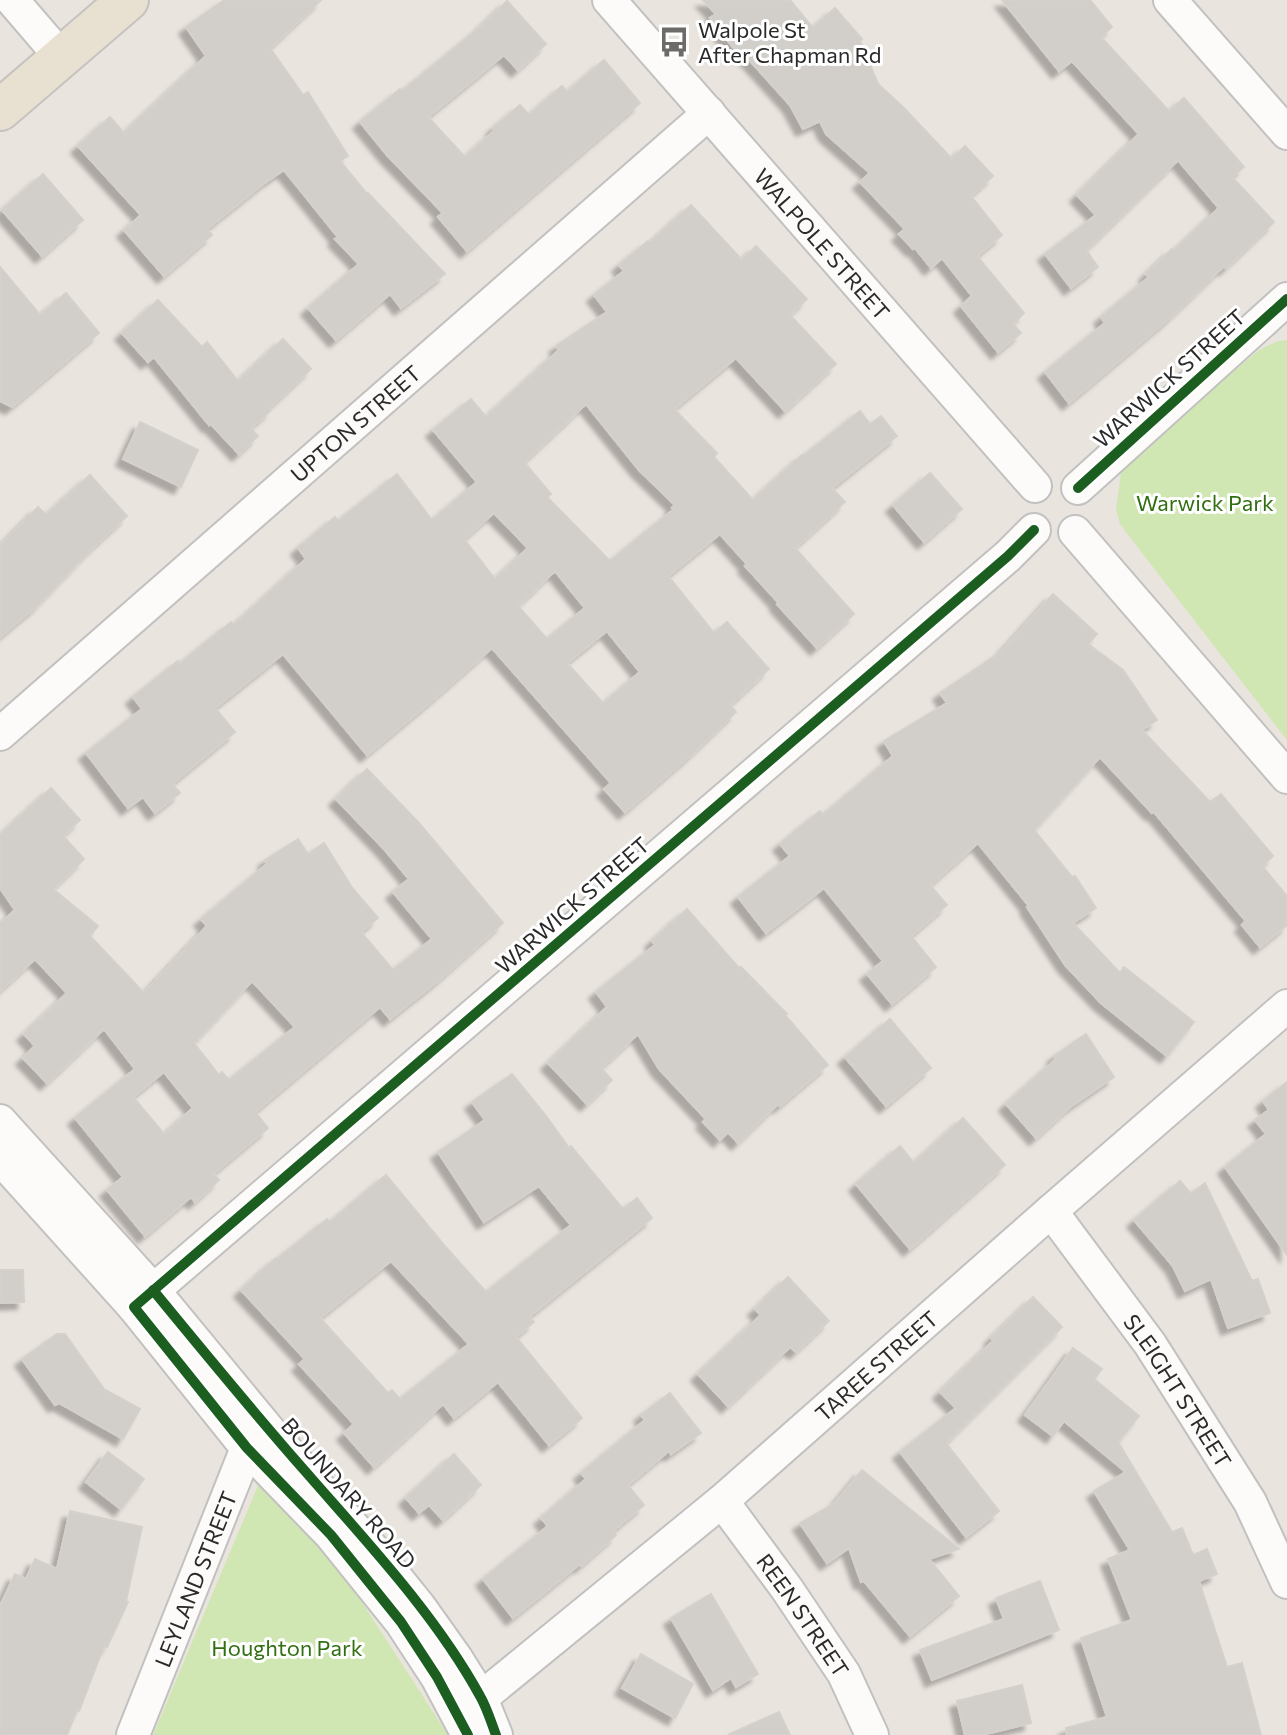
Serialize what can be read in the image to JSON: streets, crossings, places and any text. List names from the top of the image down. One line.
{"streets":{"street":["WALPOLE STREET","WARWICK STREET","UPTON STREET","TAREE STREET","SLEIGHT STREET","BOUNDARY ROAD","LEYLAND STREET","REEN STREET"]},"crossings":[["WALPOLE STREET","WARWICK STREET"],["WALPOLE STREET","UPTON STREET"],["WARWICK STREET","BOUNDARY ROAD"],["TAREE STREET","SLEIGHT STREET"],["TAREE STREET","BOUNDARY ROAD"],["TAREE STREET","REEN STREET"],["BOUNDARY ROAD","LEYLAND STREET"]],"parks":["Warwick Park","Houghton Park"],"places":{"bus stop":["Walpole St After Chapman Rd"]}}
